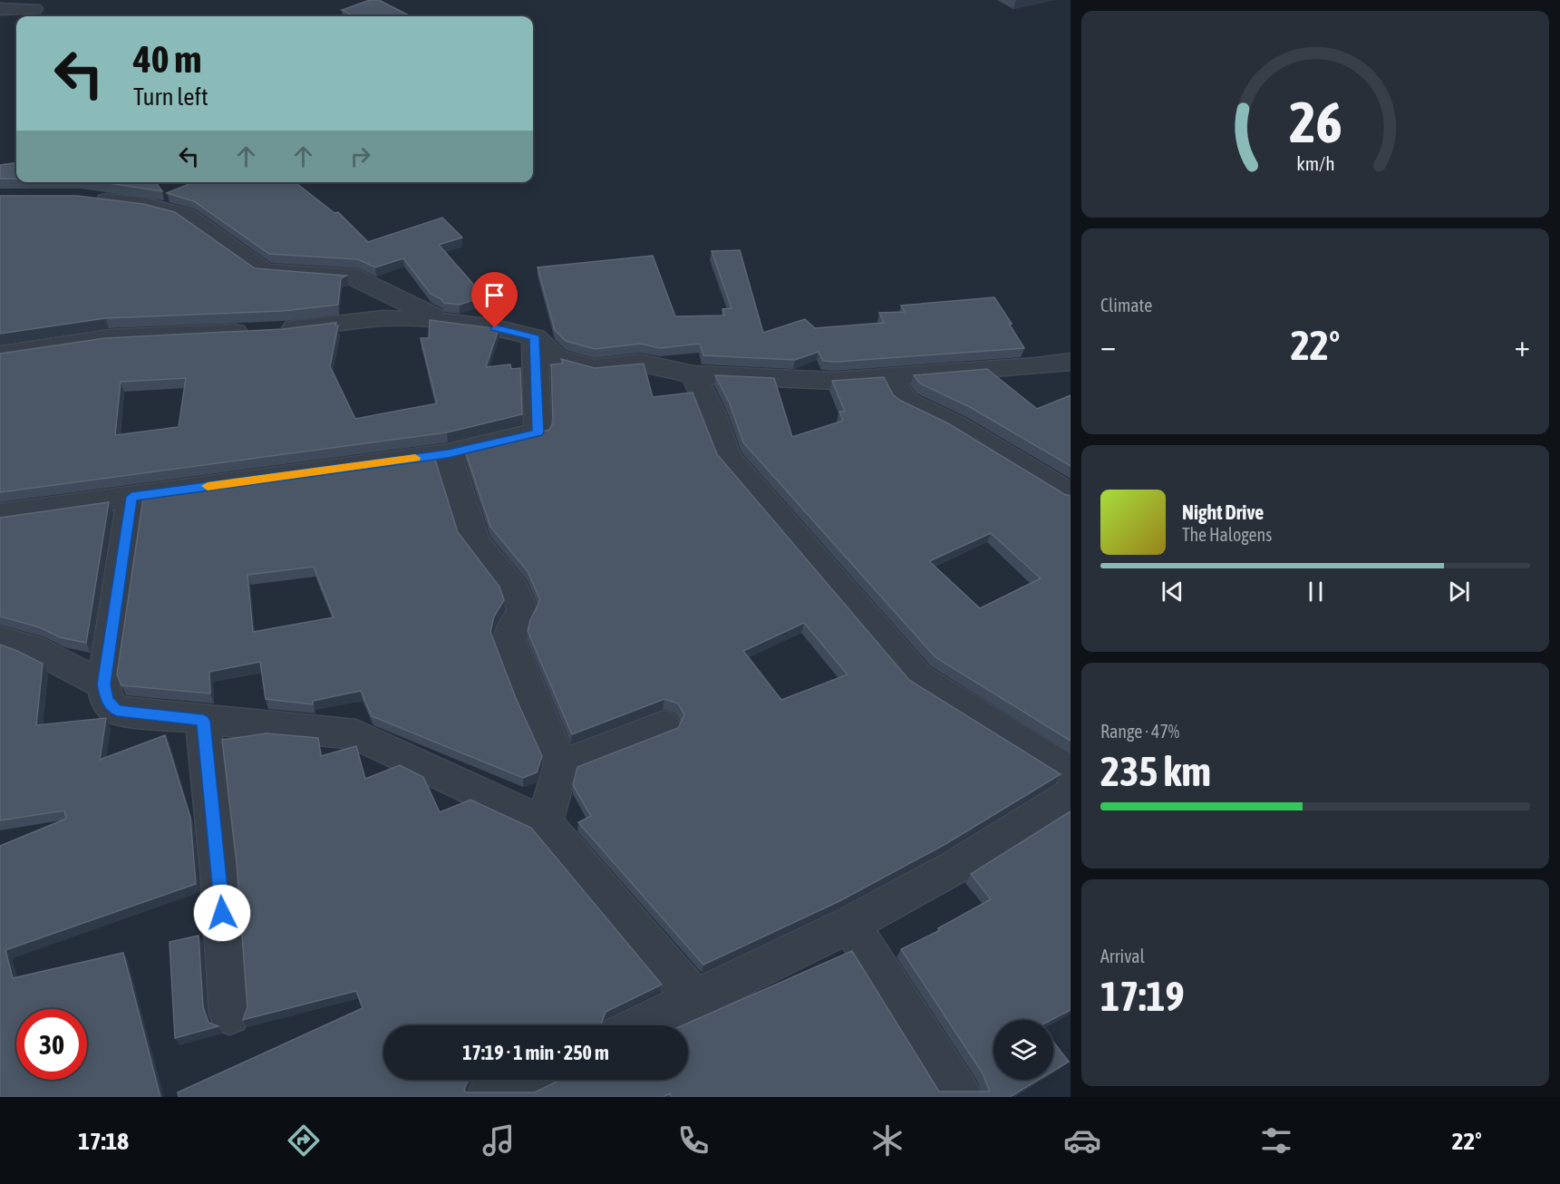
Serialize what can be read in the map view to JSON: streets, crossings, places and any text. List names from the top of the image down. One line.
{"page":{"turn":["40 m","Turn left"],"tile":["Climate",["Range · 47%","235 km"],["Arrival","17:19"]],"heat":["−","22°","+"],"song":["Night Drive","The Halogens"],"limit":"30","trip":"17:19 · 1 min · 250 m","tabs":["17:18","22°"],"gauge":["26","km/h"]}}
